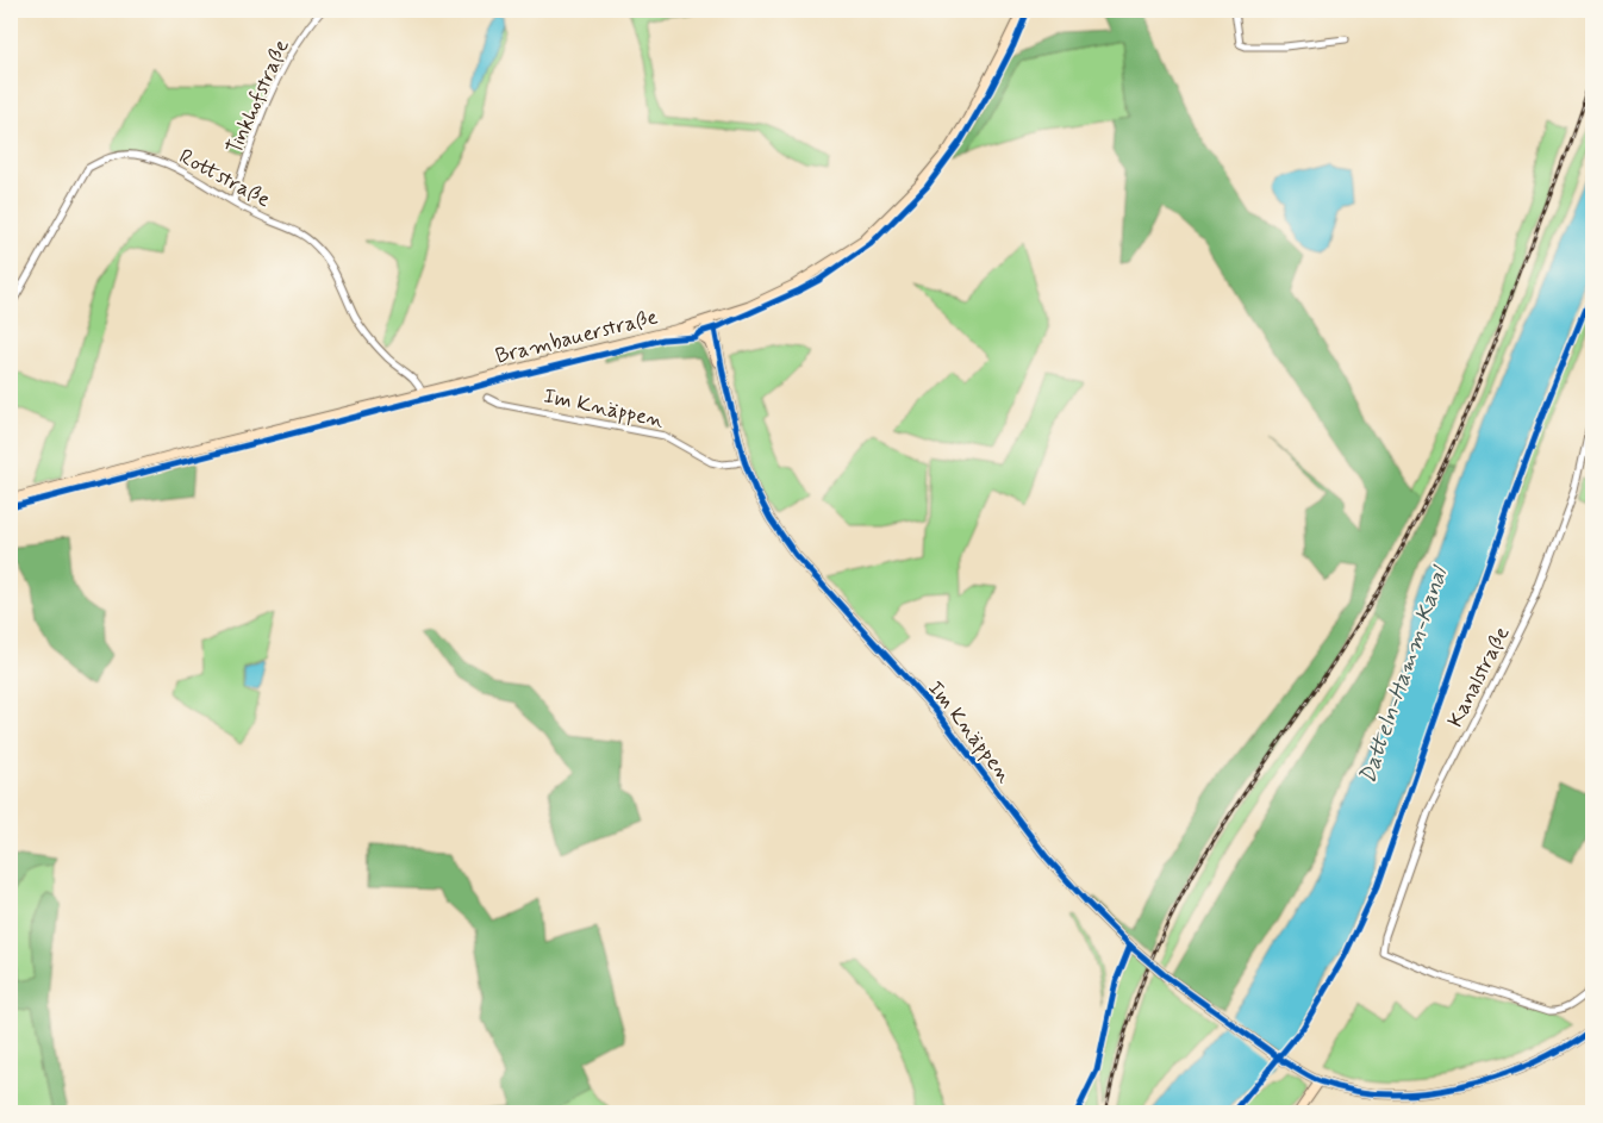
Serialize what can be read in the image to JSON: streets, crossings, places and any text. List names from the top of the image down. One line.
{"streets":{"street":["Tinkhofstraße","Rottstraße","Brambauerstraße","Im Knäppen","Kanalstraße"]},"crossings":[["Tinkhofstraße","Rottstraße"],["Rottstraße","Brambauerstraße"],["Brambauerstraße","Im Knäppen"]],"water":["Datteln-Hamm-Kanal"]}
